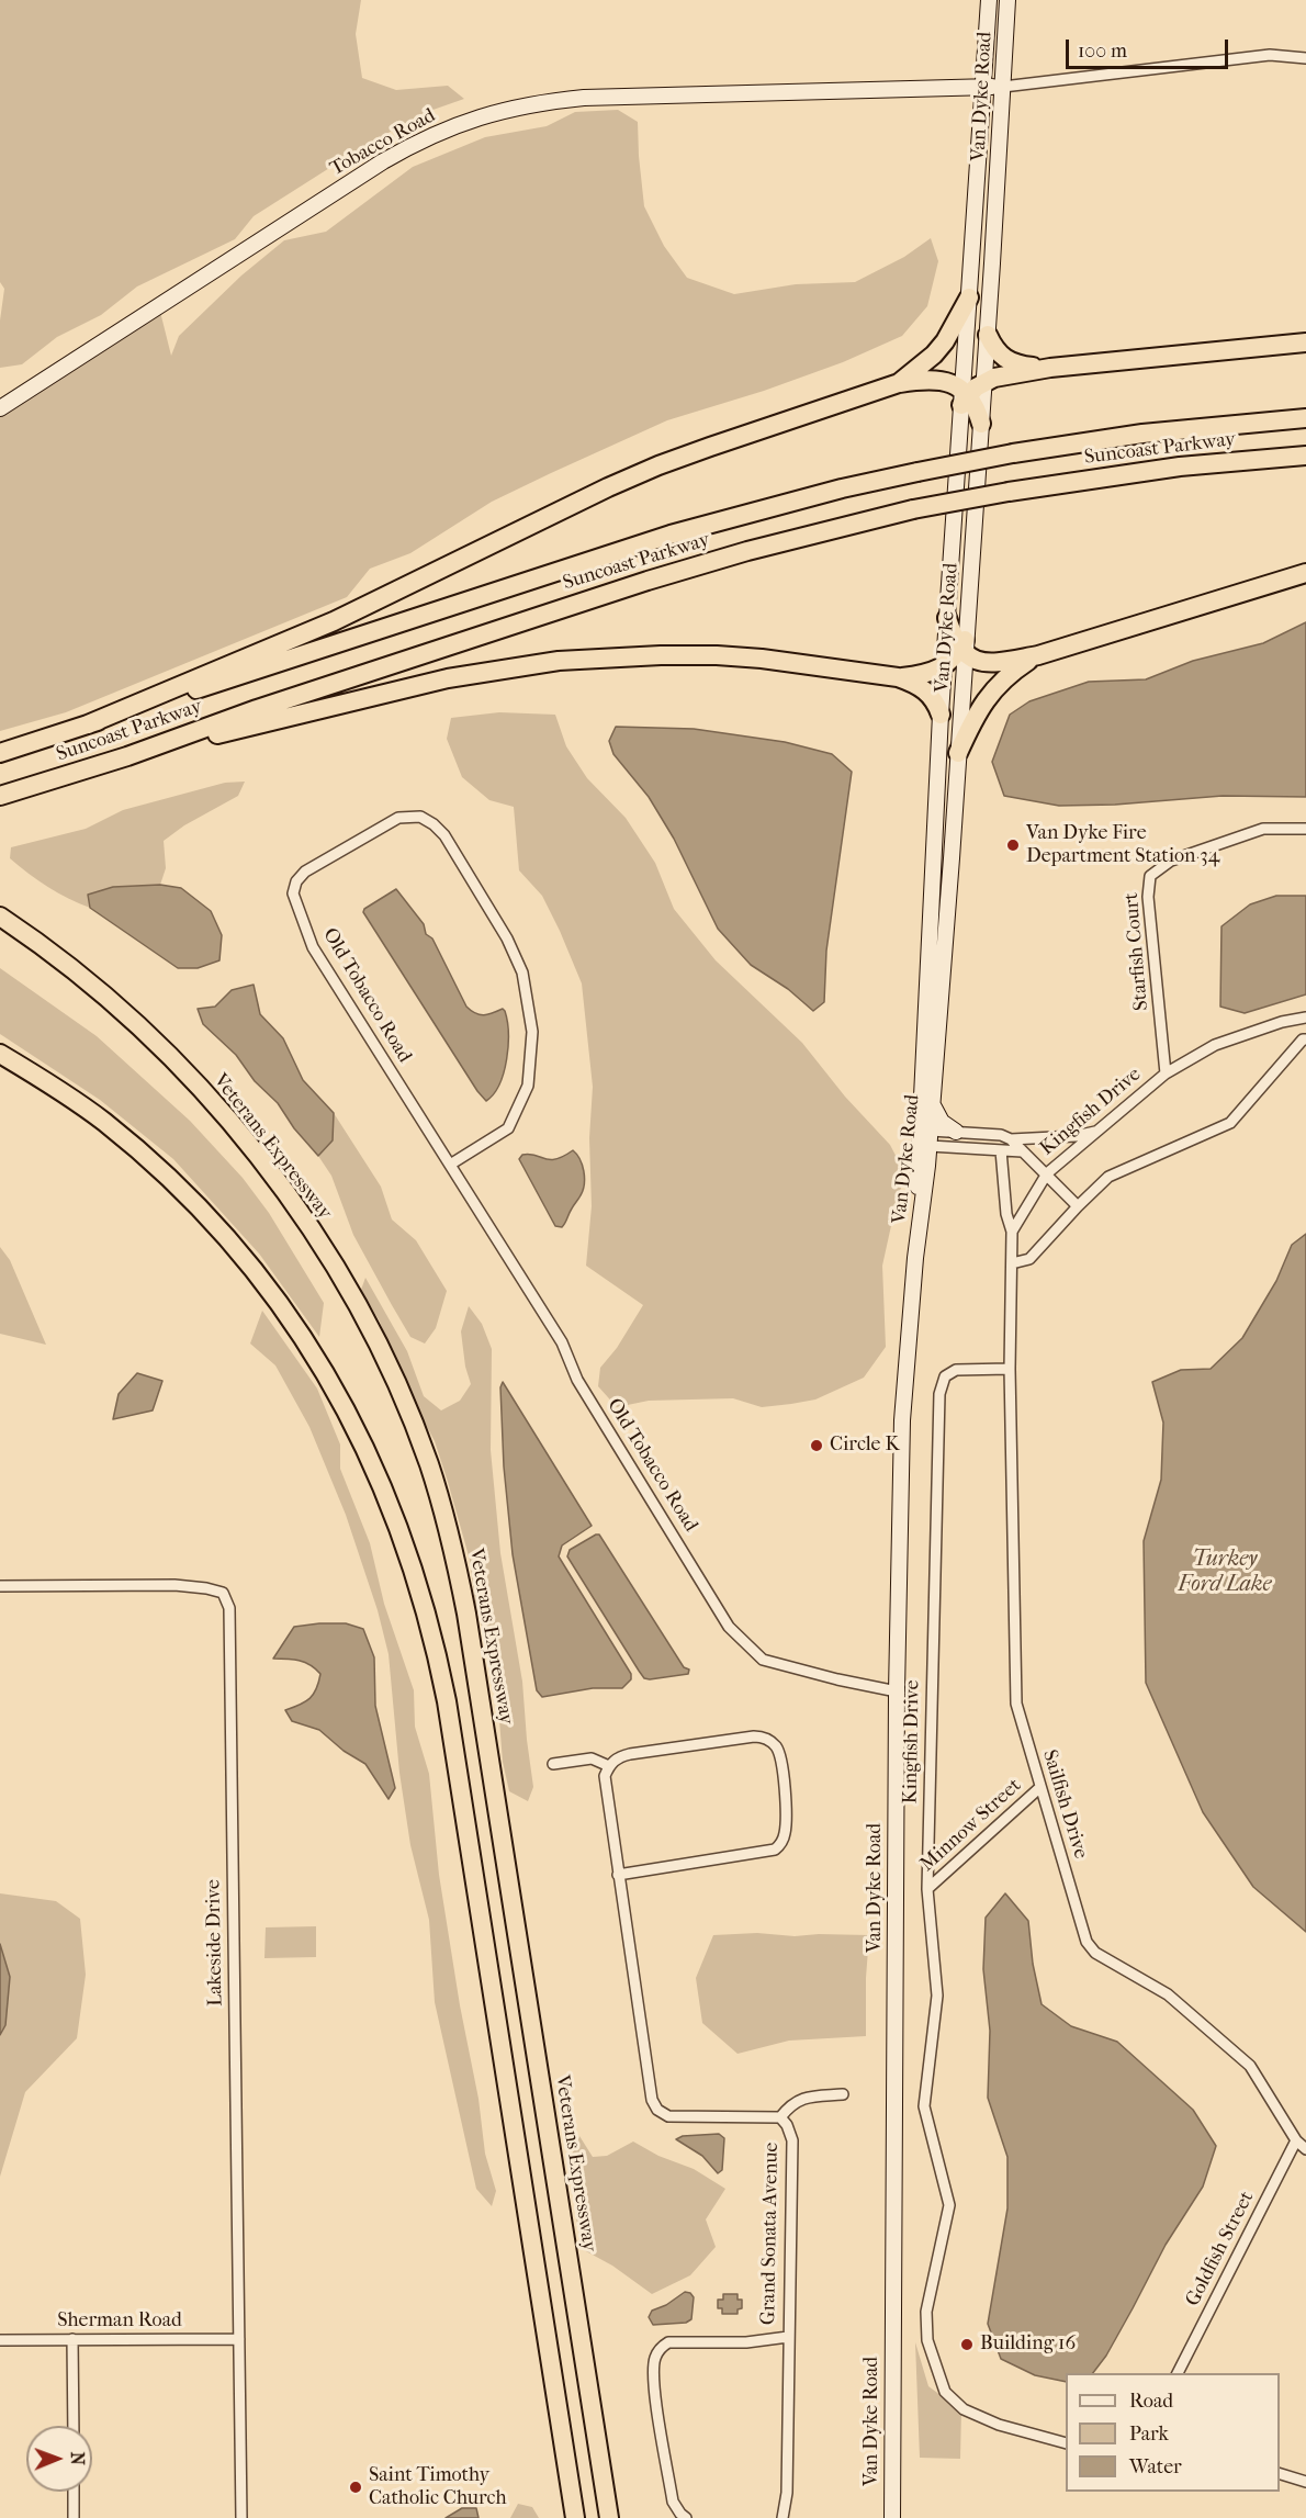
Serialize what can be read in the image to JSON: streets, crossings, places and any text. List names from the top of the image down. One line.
{"streets":{"highway":["Suncoast Parkway","Veterans Expressway"],"main road":["Van Dyke Road","Tobacco Road"],"street":["Starfish Court","Old Tobacco Road","Kingfish Drive","Sailfish Drive","Minnow Street","Lakeside Drive","Grand Sonata Avenue","Goldfish Street","Sherman Road"]},"crossings":[["Van Dyke Road","Tobacco Road"],["Van Dyke Road","Old Tobacco Road"],["Starfish Court","Kingfish Drive"],["Kingfish Drive","Sailfish Drive"],["Kingfish Drive","Minnow Street"],["Sailfish Drive","Minnow Street"],["Sailfish Drive","Goldfish Street"],["Lakeside Drive","Sherman Road"]],"water":["Turkey Ford Lake"],"places":["Van Dyke Fire Department Station 34","Circle K","Building 16","Saint Timothy Catholic Church"],"legend":["Road","Park","Water"],"scale_bar":"100 m","north":"right"}
